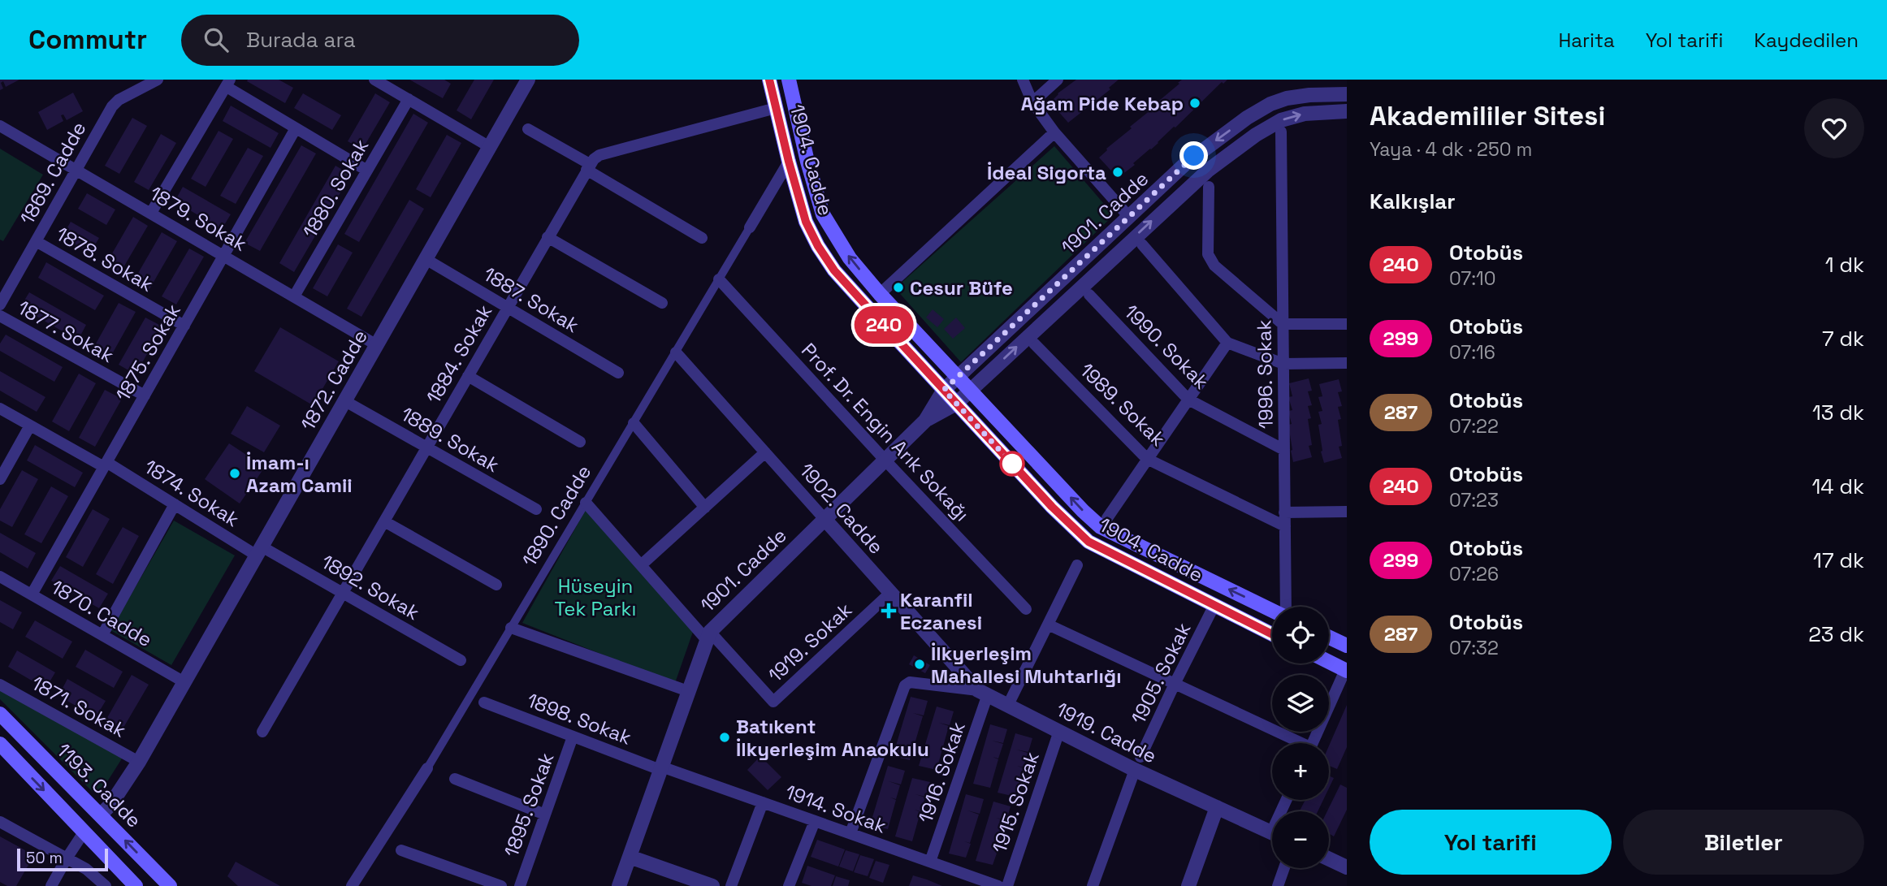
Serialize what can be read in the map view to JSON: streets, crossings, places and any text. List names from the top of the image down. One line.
{"streets":{"main road":["1904. Cadde","1193. Cadde"],"street":["1869. Cadde","1880. Sokak","1901. Cadde","1879. Sokak","1878. Sokak","1887. Sokak","1877. Sokak","1990. Sokak","1875. Sokak","1884. Sokak","1996. Sokak","1872. Cadde","1989. Sokak","Prof. Dr. Engin Arık Sokağı","1889. Sokak","1874. Sokak","1902. Cadde","1890. Cadde","1892. Sokak","1870. Cadde","1919. Sokak","1905. Sokak","1871. Sokak","1898. Sokak","1919. Cadde","1916. Sokak","1915. Sokak","1895. Sokak","1914. Sokak"]},"crossings":[["1904. Cadde","1901. Cadde"],["1904. Cadde","1890. Cadde"],["1904. Cadde","1905. Sokak"],["1869. Cadde","1879. Sokak"],["1869. Cadde","1878. Sokak"],["1880. Sokak","1879. Sokak"],["1901. Cadde","Prof. Dr. Engin Arık Sokağı"],["1901. Cadde","1902. Cadde"],["1901. Cadde","1919. Sokak"],["1901. Cadde","1898. Sokak"],["1901. Cadde","1914. Sokak"],["1879. Sokak","1875. Sokak"],["1879. Sokak","1872. Cadde"],["1878. Sokak","1875. Sokak"],["1887. Sokak","1884. Sokak"],["1887. Sokak","1872. Cadde"],["1877. Sokak","1875. Sokak"],["1990. Sokak","1996. Sokak"],["1875. Sokak","1874. Sokak"],["1875. Sokak","1870. Cadde"],["1884. Sokak","1889. Sokak"],["1884. Sokak","1892. Sokak"],["1996. Sokak","1989. Sokak"],["1872. Cadde","1889. Sokak"],["1872. Cadde","1874. Sokak"],["1872. Cadde","1892. Sokak"],["1872. Cadde","1870. Cadde"],["1872. Cadde","1871. Sokak"],["1872. Cadde","1193. Cadde"],["Prof. Dr. Engin Arık Sokağı","1890. Cadde"],["1874. Sokak","1892. Sokak"],["1902. Cadde","1890. Cadde"],["1902. Cadde","1919. Sokak"],["1902. Cadde","1919. Cadde"],["1902. Cadde","1916. Sokak"],["1905. Sokak","1919. Cadde"],["1898. Sokak","1895. Sokak"],["1898. Sokak","1914. Sokak"],["1919. Cadde","1916. Sokak"],["1919. Cadde","1915. Sokak"],["1919. Cadde","1914. Sokak"],["1916. Sokak","1914. Sokak"]],"parks":["Hüseyin Tek Parkı"],"places":{"other":["Ağam Pide Kebap","İdeal Sigorta","Cesur Büfe","İmam-ı Azam Camii","İlkyerleşim Mahallesi Muhtarlığı","Batıkent İlkyerleşim Anaokulu"],"health":["Karanfil Eczanesi"]},"lines":["bus line 240"],"scale_bar":"50 m","page":{"header":"Commutr","search":"Burada ara","nav":["Harita","Yol tarifi","Kaydedilen"],"on_map":"240","heading":[["Akademililer Sitesi","Yaya · 4 dk · 250 m"],"Kalkışlar"],"list":[{"mark":"240","name":"Otobüs","note":"07:10","value":"1 dk"},{"mark":"299","name":"Otobüs","note":"07:16","value":"7 dk"},{"mark":"287","name":"Otobüs","note":"07:22","value":"13 dk"},{"mark":"240","name":"Otobüs","note":"07:23","value":"14 dk"},{"mark":"299","name":"Otobüs","note":"07:26","value":"17 dk"},{"mark":"287","name":"Otobüs","note":"07:32","value":"23 dk"}],"map_buttons":["+","−"],"buttons":["Yol tarifi","Biletler"],"scale":"50 m"}}
